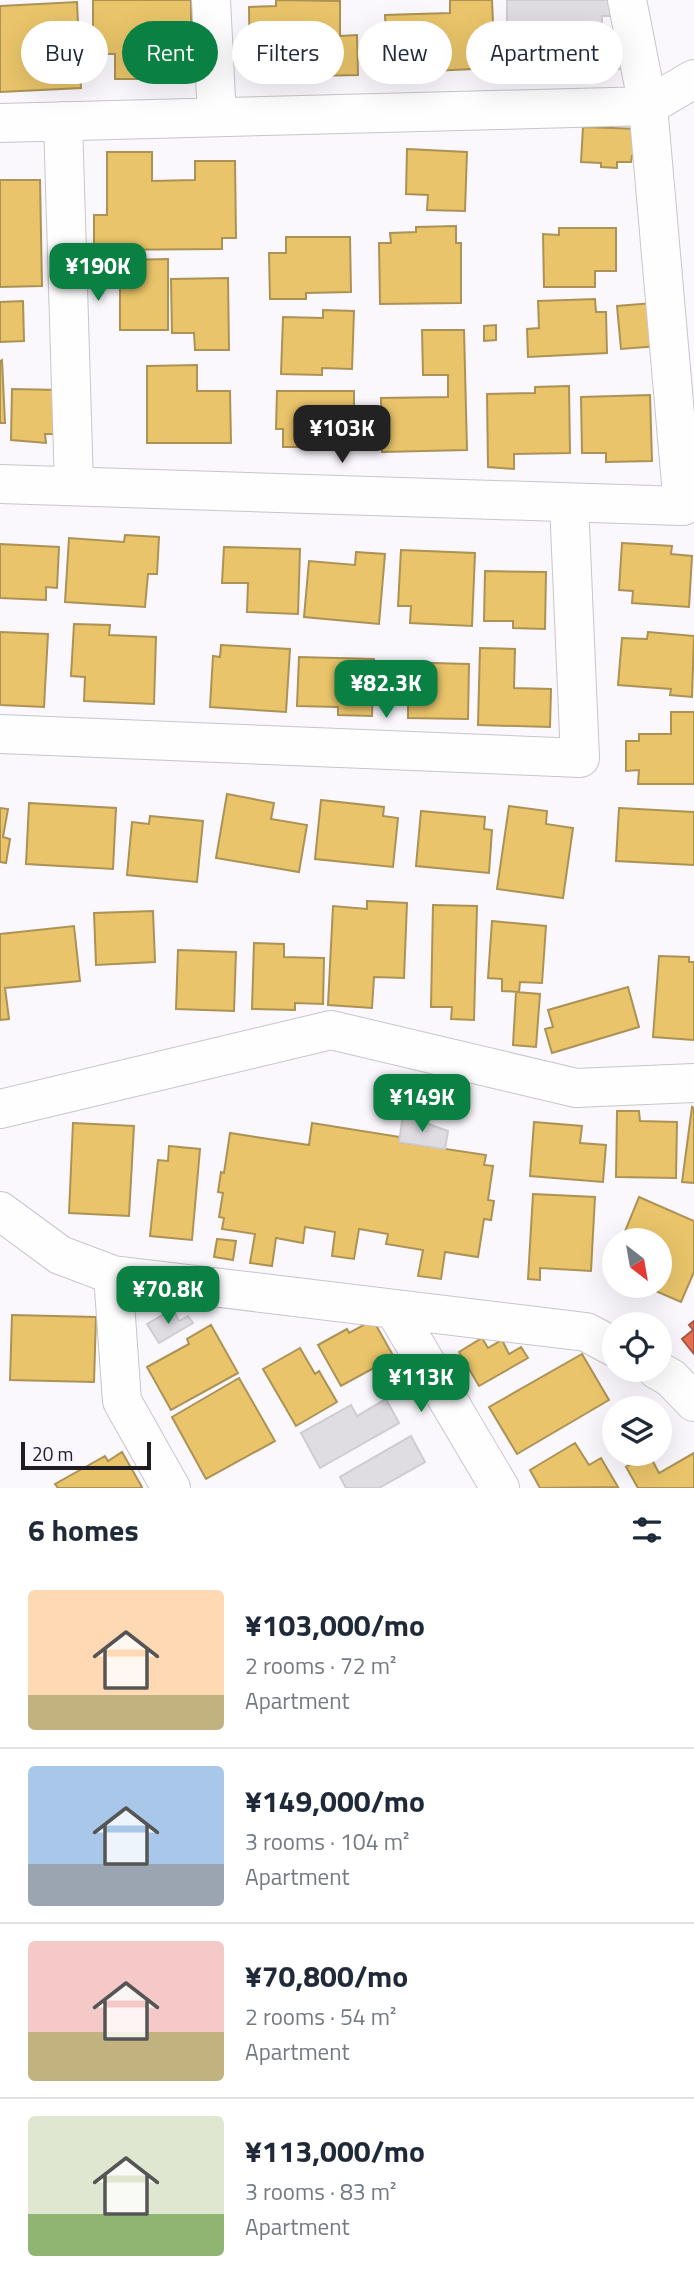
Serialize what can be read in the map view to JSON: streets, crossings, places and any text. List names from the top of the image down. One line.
{"scale_bar":"20 m","north":"bottom right","page":{"chip":["Buy","Rent","Filters","New","Apartment"],"price":["¥190K","¥103K","¥82.3K","¥149K","¥70.8K","¥113K"],"scale":"20 m","heading":"6 homes","list":[{"name":"¥103,000/mo","note":"2 rooms · 72 m² · Apartment"},{"name":"¥149,000/mo","note":"3 rooms · 104 m² · Apartment"},{"name":"¥70,800/mo","note":"2 rooms · 54 m² · Apartment"},{"name":"¥113,000/mo","note":"3 rooms · 83 m² · Apartment"}]}}
